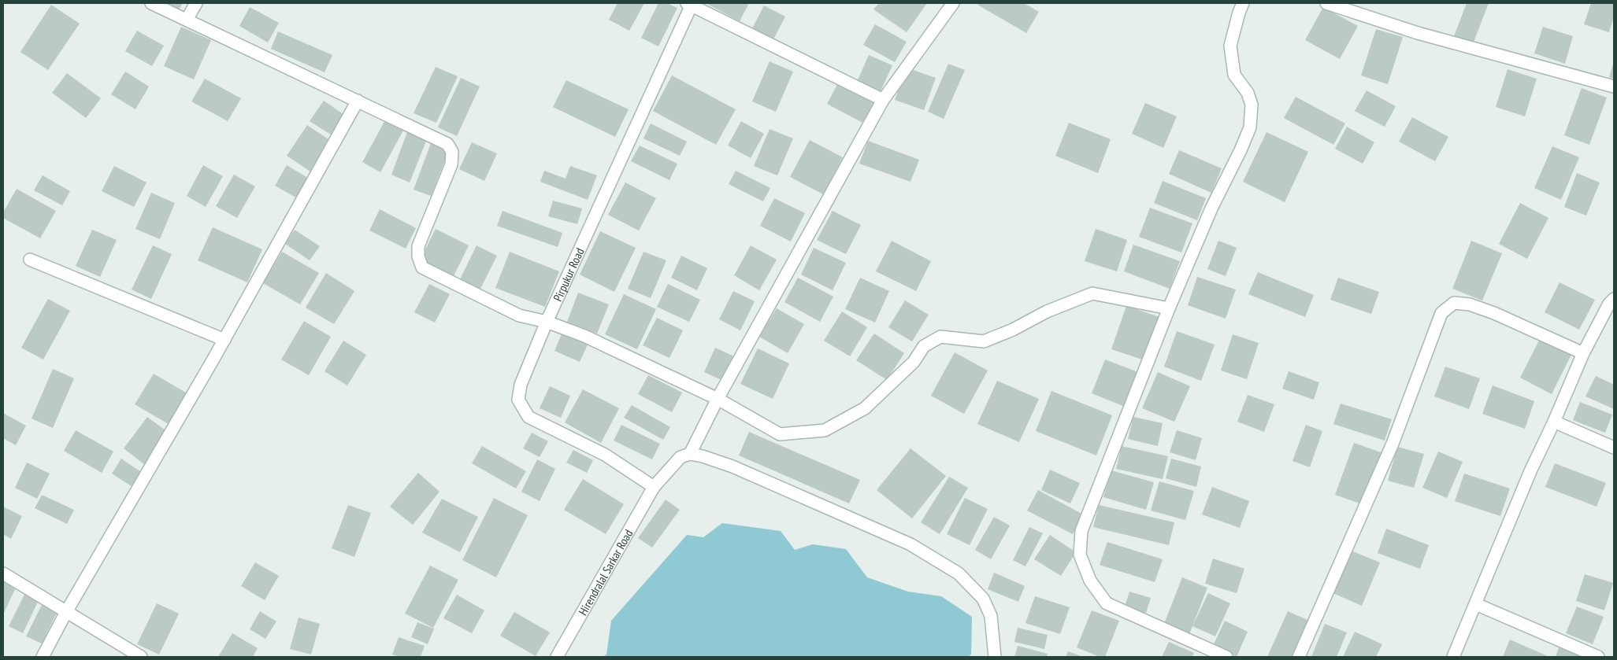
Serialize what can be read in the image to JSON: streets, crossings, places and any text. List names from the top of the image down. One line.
{"streets":{"street":["Pirpukur Road","Hirendralal Sarkar Road"]},"crossings":[["Pirpukur Road","Hirendralal Sarkar Road"]]}
